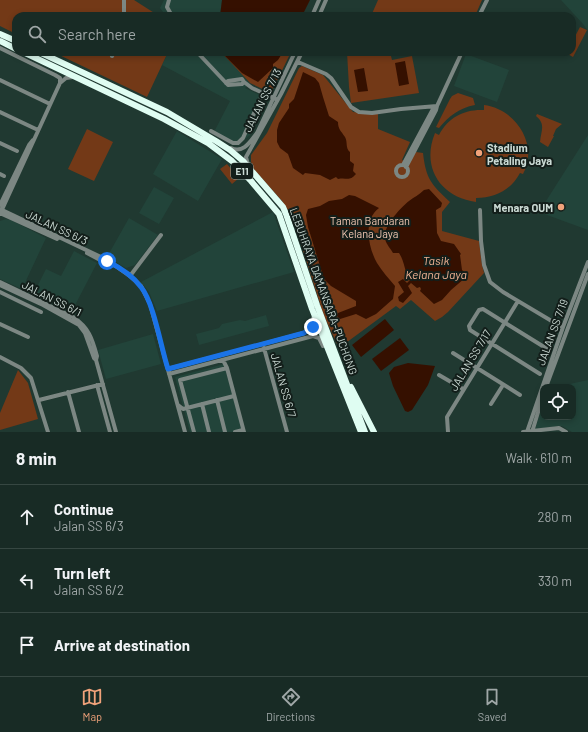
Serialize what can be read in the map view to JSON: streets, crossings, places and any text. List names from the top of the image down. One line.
{"streets":{"highway":["E11","LEBUHRAYA DAMANSARA–PUCHONG"],"street":["JALAN SS 7/13","JALAN SS 6/3","JALAN SS 6/1","JALAN SS 7/19","JALAN SS 7/17","JALAN SS 6/7"]},"crossings":[["JALAN SS 7/13","LEBUHRAYA DAMANSARA–PUCHONG"]],"water":["Tasik Kelana Jaya"],"parks":["Taman Bandaran Kelana Jaya"],"places":["Stadium Petaling Jaya","Menara OUM"],"page":{"search":"Search here","heading":["8 min","Walk · 610 m"],"list":[["Continue","Jalan SS 6/3","280 m"],["Turn left","Jalan SS 6/2","330 m"],"Arrive at destination"],"nav":["Map","Directions","Saved"]}}
